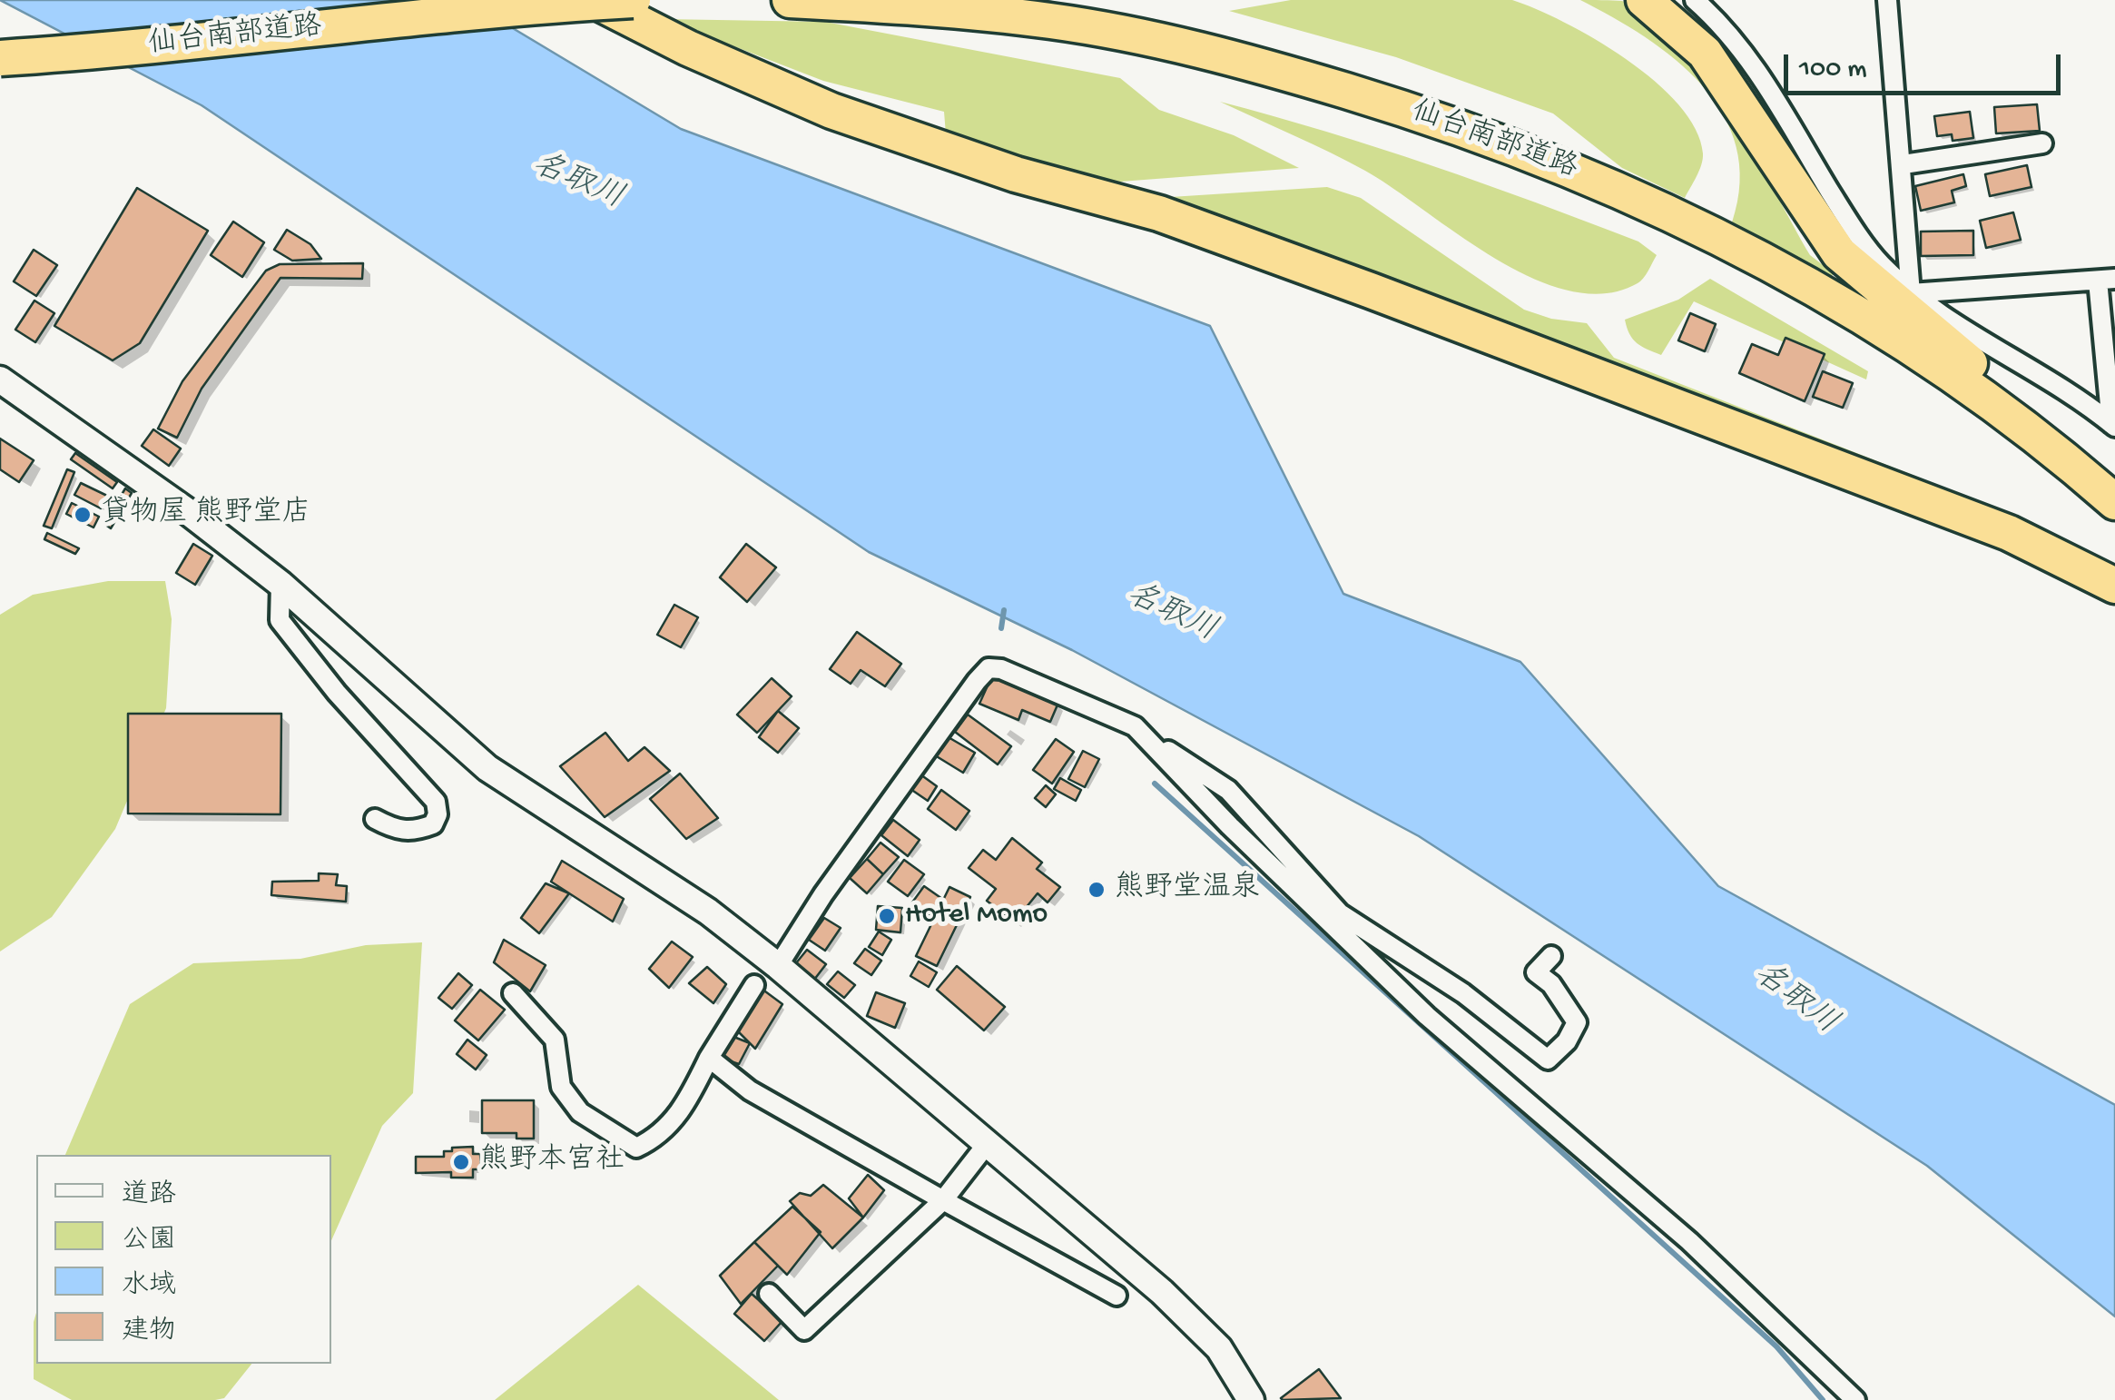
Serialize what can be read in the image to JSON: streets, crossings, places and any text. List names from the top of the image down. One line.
{"streets":{"highway":["仙台南部道路"]},"water":["名取川"],"places":["貸物屋 熊野堂店","熊野堂温泉","Hotel Momo","熊野本宮社"],"legend":["道路","公園","水域","建物"],"scale_bar":"100 m"}
